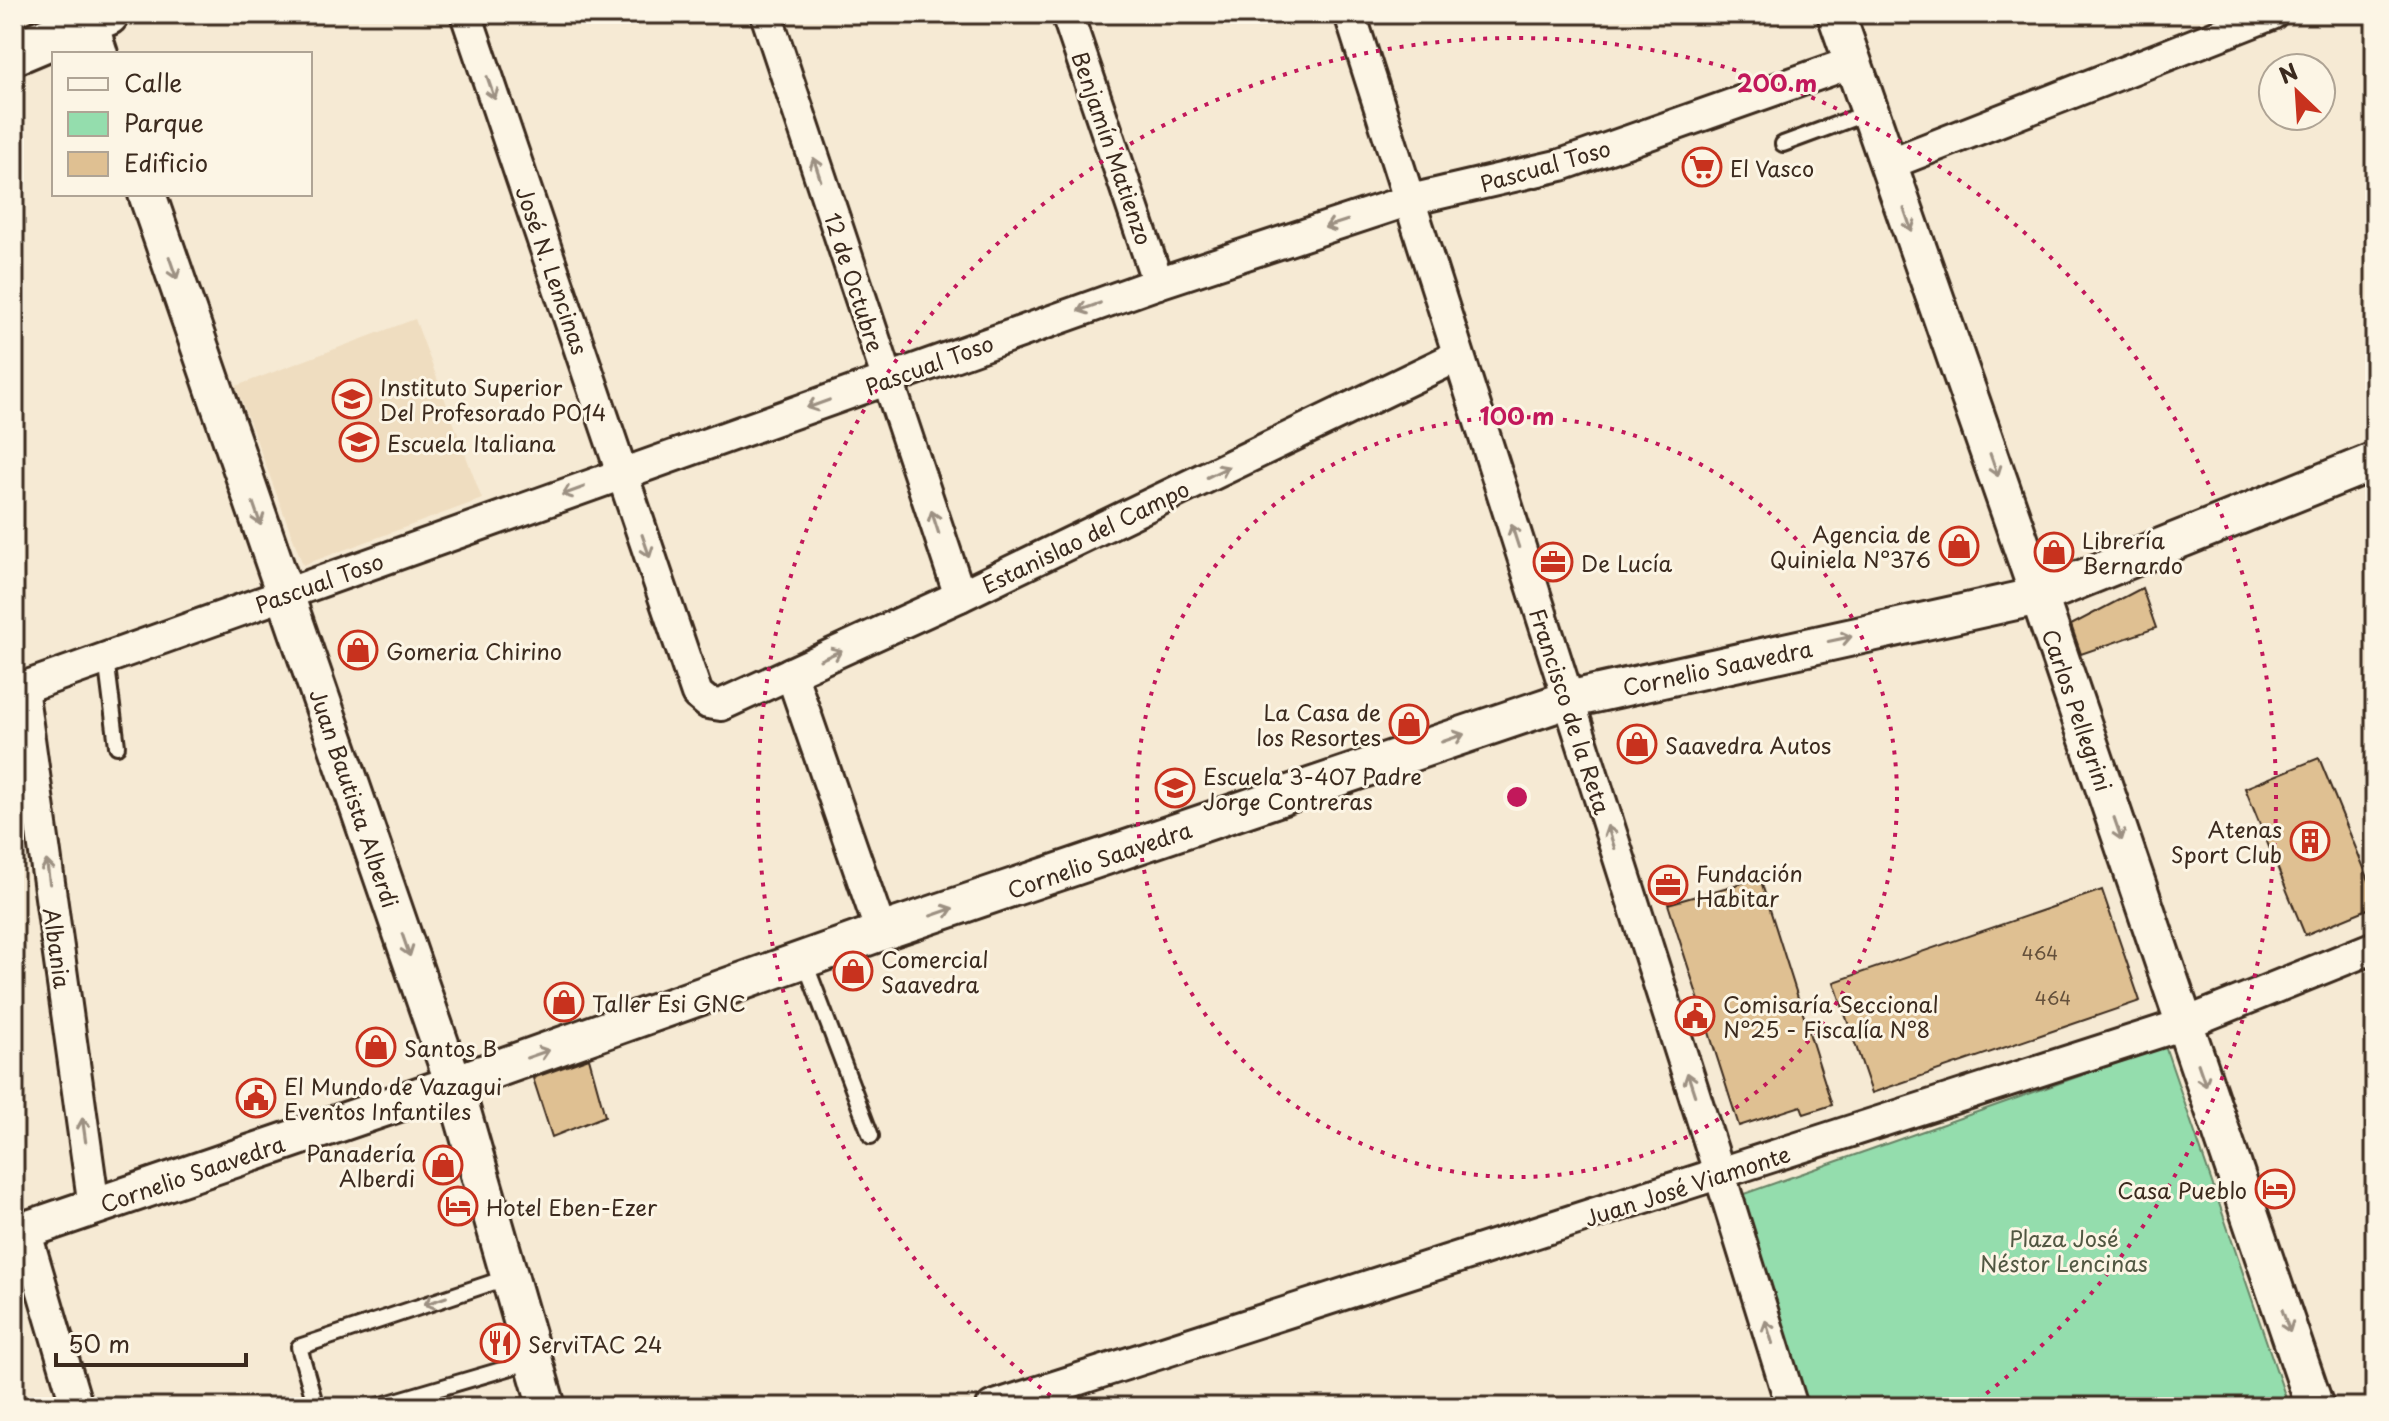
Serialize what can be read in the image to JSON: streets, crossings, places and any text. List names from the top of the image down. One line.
{"streets":{"street":["Benjamín Matienzo","Pascual Toso","José N. Lencinas","12 de Octubre","Estanislao del Campo","Cornelio Saavedra","Carlos Pellegrini","Francisco de la Reta","Juan Bautista Alberdi","Albania","Juan José Viamonte"]},"crossings":[["Benjamín Matienzo","Pascual Toso"],["Pascual Toso","José N. Lencinas"],["Pascual Toso","12 de Octubre"],["Pascual Toso","Carlos Pellegrini"],["Pascual Toso","Francisco de la Reta"],["Pascual Toso","Juan Bautista Alberdi"],["Pascual Toso","Albania"],["José N. Lencinas","Estanislao del Campo"],["12 de Octubre","Estanislao del Campo"],["Estanislao del Campo","Francisco de la Reta"],["Cornelio Saavedra","Carlos Pellegrini"],["Cornelio Saavedra","Francisco de la Reta"],["Cornelio Saavedra","Juan Bautista Alberdi"],["Cornelio Saavedra","Albania"],["Carlos Pellegrini","Juan José Viamonte"],["Francisco de la Reta","Juan José Viamonte"]],"one_way":["Pascual Toso","José N. Lencinas","12 de Octubre","Estanislao del Campo","Cornelio Saavedra","Carlos Pellegrini","Francisco de la Reta","Juan Bautista Alberdi","Albania"],"parks":["Plaza José Néstor Lencinas"],"places":{"supermarket":["El Vasco"],"school or university":["Instituto Superior Del Profesorado P014","Escuela Italiana","Escuela 3-407 Padre Jorge Contreras"],"shop":["Agencia de Quiniela N°376","Librería Bernardo","Gomeria Chirino","La Casa de los Resortes","Saavedra Autos","Comercial Saavedra","Taller Esi GNC","Santos B","Panadería Alberdi"],"office":["De Lucía","Fundación Habitar"],"building":["Atenas Sport Club"],"public building":["Comisaría Seccional N°25 - Fiscalía N°8","El Mundo de Vazagui Eventos Infantiles"],"hotel":["Casa Pueblo","Hotel Eben-Ezer"],"restaurant":["ServiTAC 24"]},"house_numbers":["464","464"],"legend":["Calle","Parque","Edificio"],"scale_bar":"50 m","north":"top left","rings":["200 m","100 m"]}
